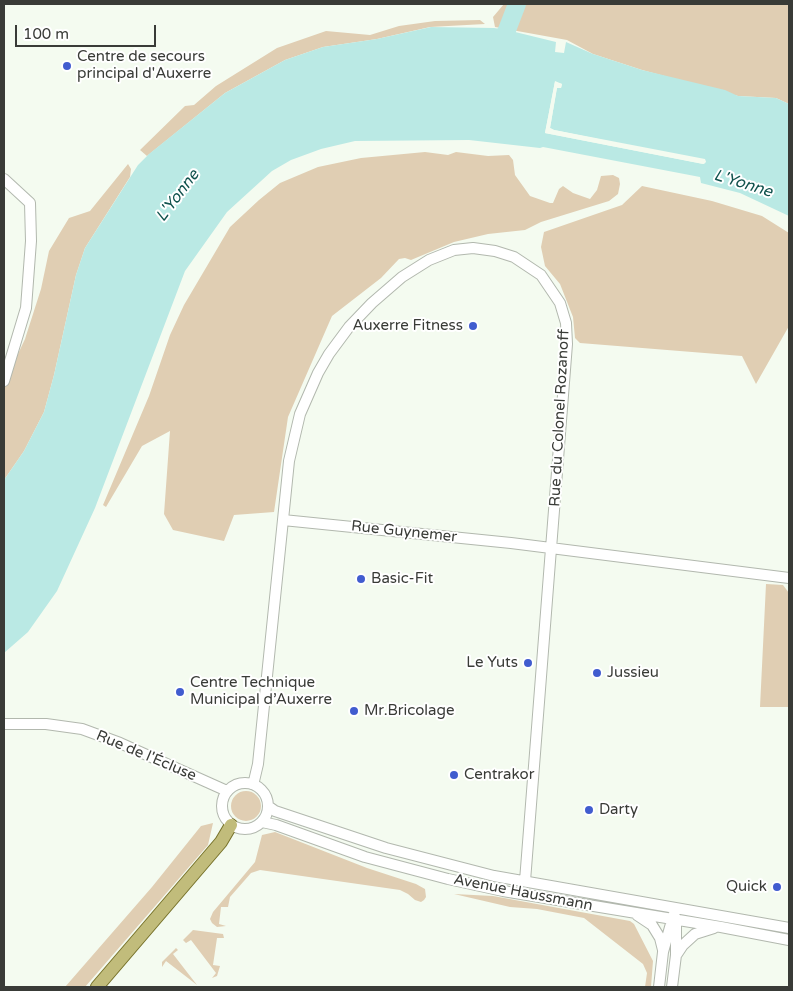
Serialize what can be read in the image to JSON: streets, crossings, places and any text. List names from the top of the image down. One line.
{"streets":{"street":["Rue du Colonel Rozanoff","Rue Guynemer","Rue de l'Écluse","Avenue Haussmann"]},"crossings":[["Rue du Colonel Rozanoff","Rue Guynemer"],["Rue du Colonel Rozanoff","Avenue Haussmann"],["Rue de l'Écluse","Avenue Haussmann"]],"water":["L'Yonne"],"places":["Centre de secours principal d'Auxerre","Auxerre Fitness","Basic-Fit","Le Yuts","Jussieu","Centre Technique Municipal d’Auxerre","Mr.Bricolage","Centrakor","Darty","Quick"],"scale_bar":"100 m"}
